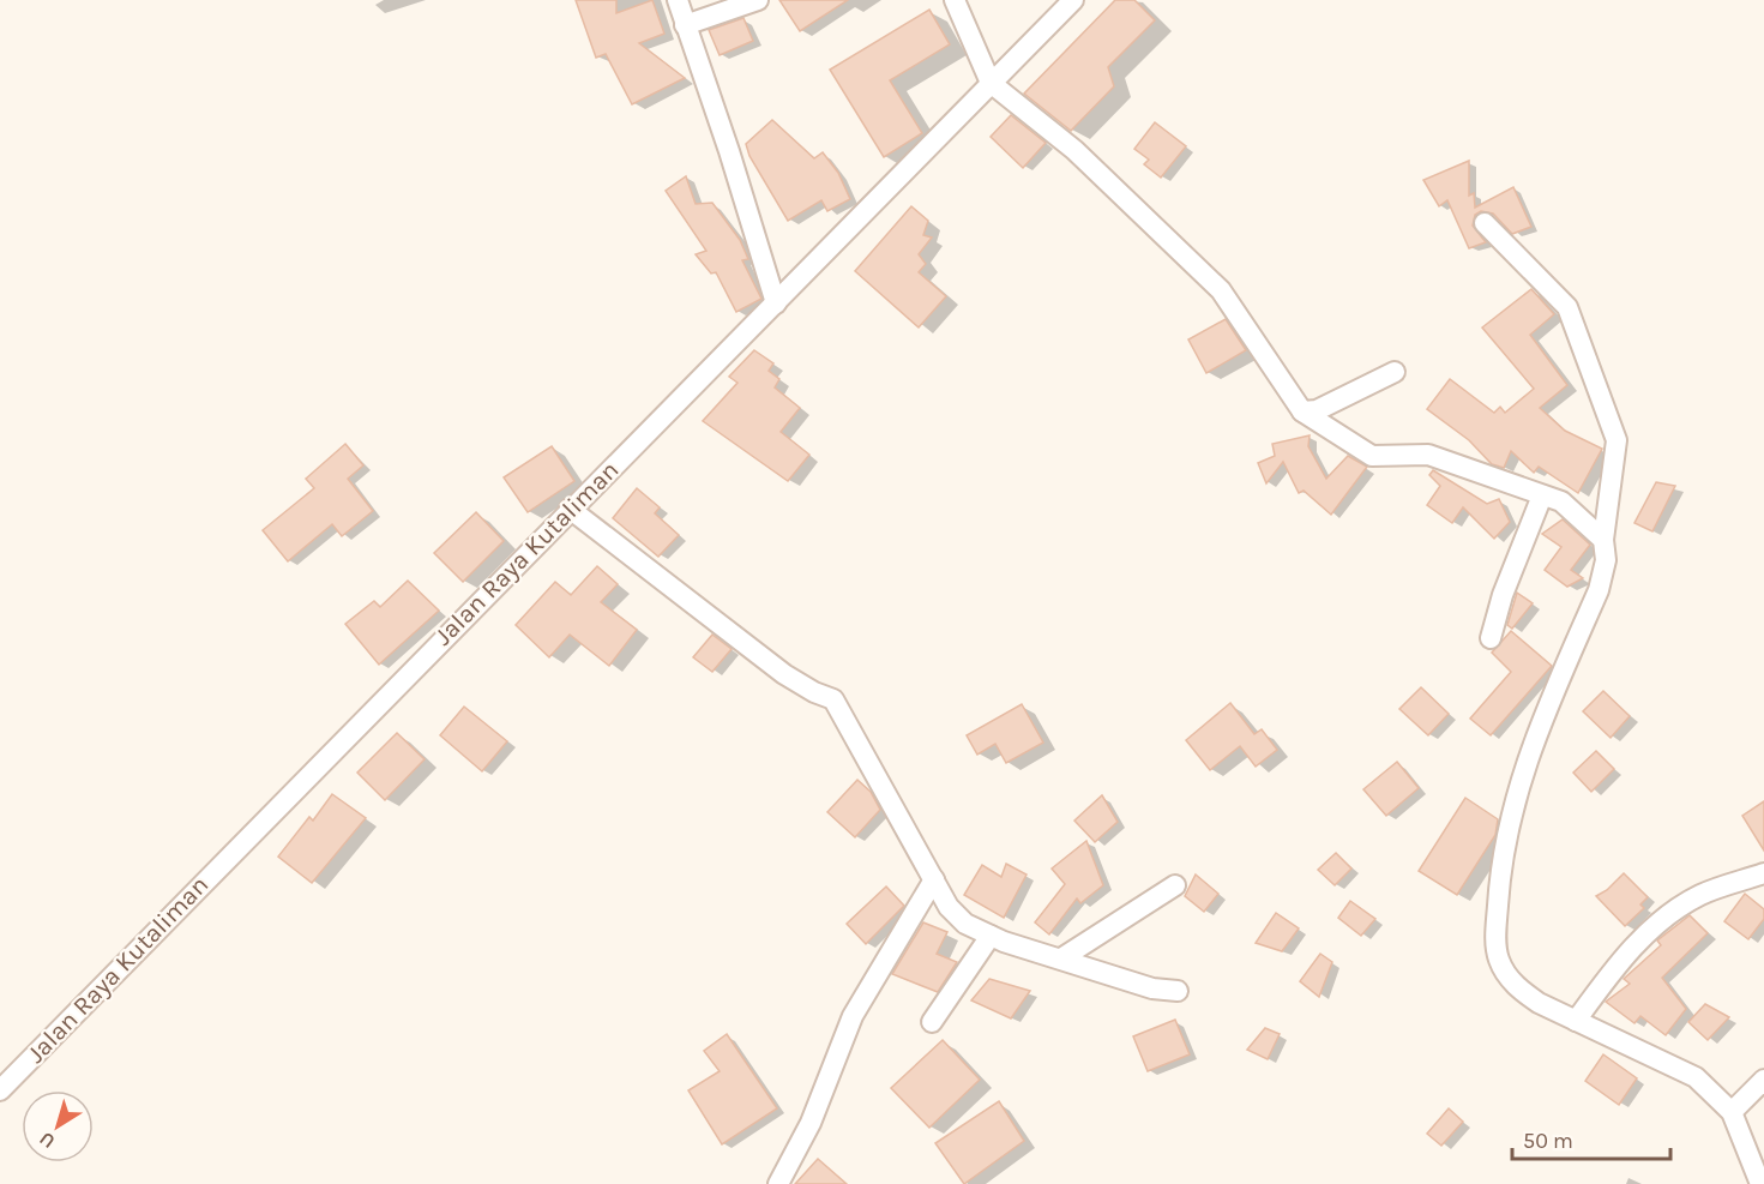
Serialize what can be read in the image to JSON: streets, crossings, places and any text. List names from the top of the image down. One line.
{"streets":{"street":["Jalan Raya Kutaliman"]},"scale_bar":"50 m","north":"bottom left"}
